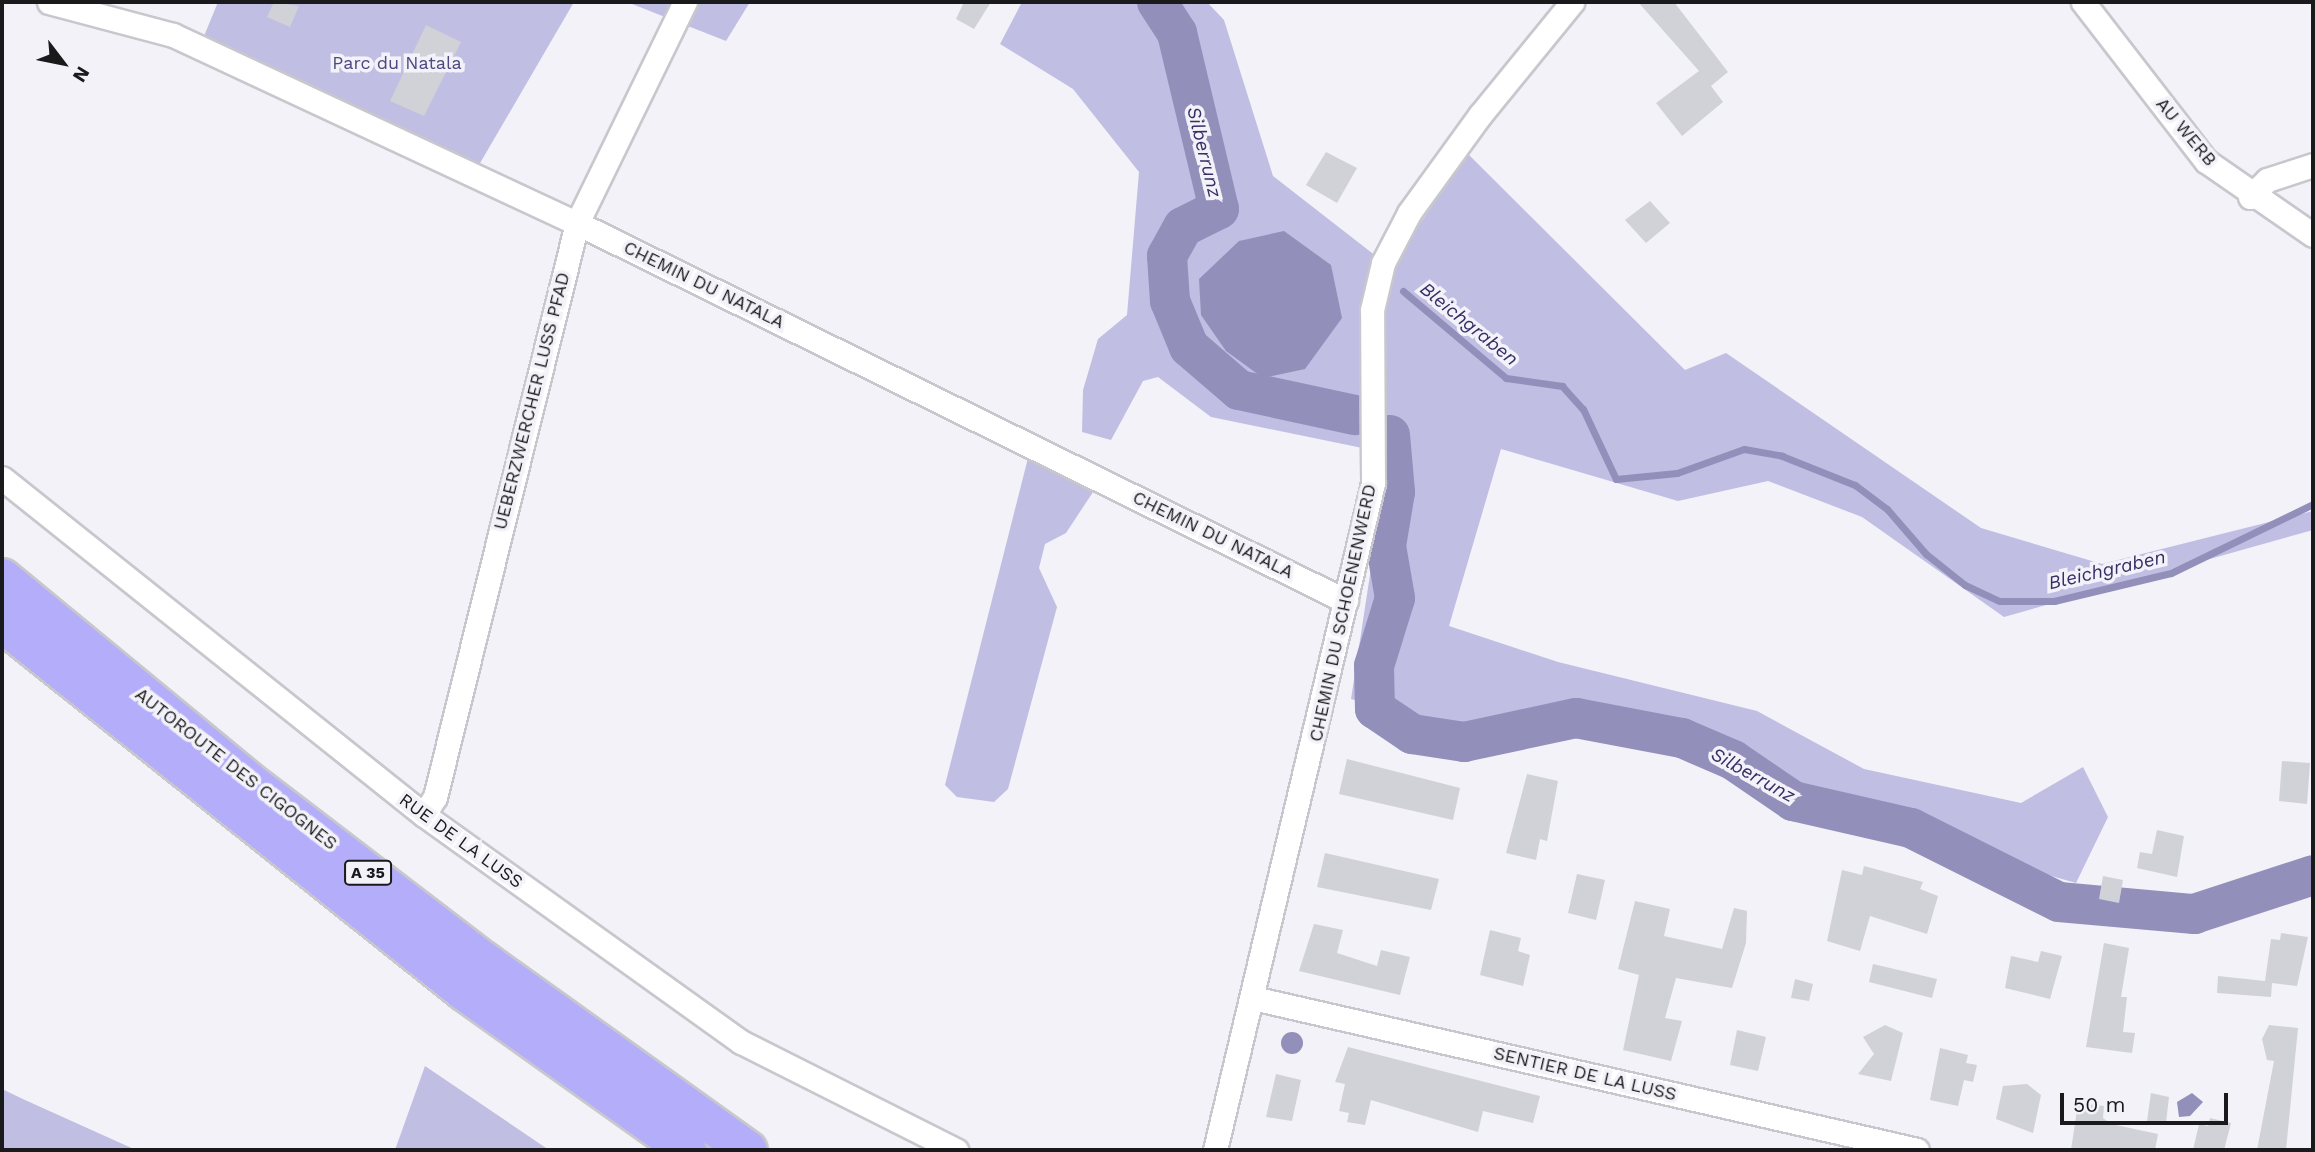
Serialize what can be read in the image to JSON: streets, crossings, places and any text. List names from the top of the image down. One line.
{"streets":{"highway":["AUTOROUTE DES CIGOGNES","A 35"],"street":["AU WERB","CHEMIN DU NATALA","UEBERZWERCHER LUSS PFAD","CHEMIN DU SCHOENENWERD","RUE DE LA LUSS","SENTIER DE LA LUSS"]},"crossings":[["CHEMIN DU NATALA","UEBERZWERCHER LUSS PFAD"],["CHEMIN DU NATALA","CHEMIN DU SCHOENENWERD"],["UEBERZWERCHER LUSS PFAD","RUE DE LA LUSS"],["CHEMIN DU SCHOENENWERD","SENTIER DE LA LUSS"]],"water":["Silberrunz","Bleichgraben"],"parks":["Parc du Natala"],"scale_bar":"50 m","north":"bottom right"}
